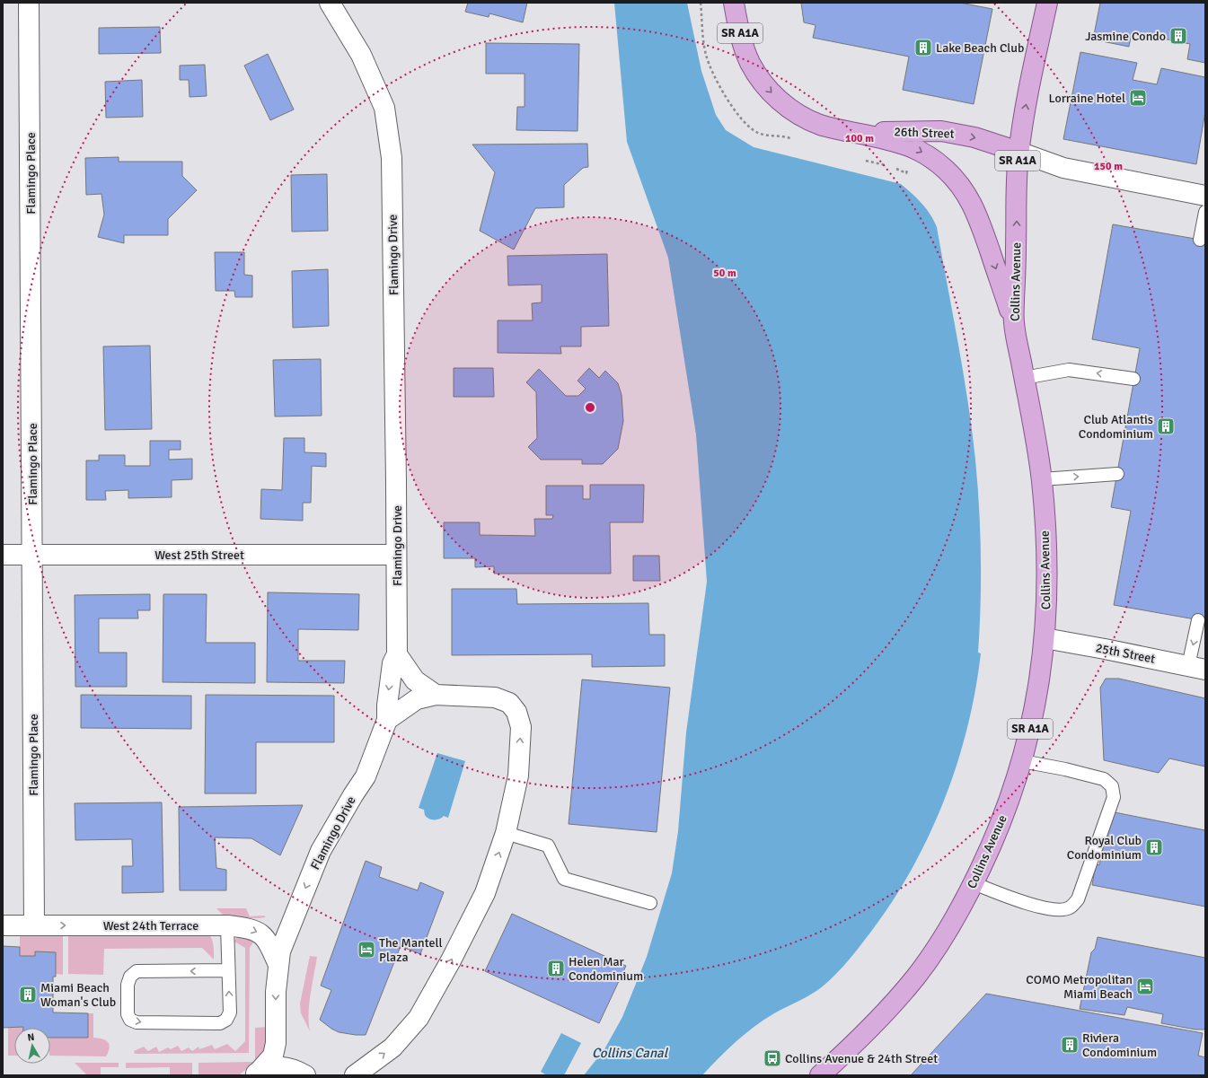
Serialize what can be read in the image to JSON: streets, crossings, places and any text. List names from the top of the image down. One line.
{"streets":{"main road":["SR A1A","26th Street","Collins Avenue"],"street":["Flamingo Place","Flamingo Drive","West 25th Street","25th Street","West 24th Terrace"]},"crossings":[["SR A1A","26th Street"],["SR A1A","Collins Avenue"],["26th Street","Collins Avenue"],["Flamingo Place","West 25th Street"],["Flamingo Place","West 24th Terrace"],["Flamingo Drive","West 25th Street"],["Flamingo Drive","West 24th Terrace"],["Collins Avenue","25th Street"]],"one_way":["26th Street","West 24th Terrace"],"water":["Collins Canal"],"places":{"building":["Jasmine Condo","Lake Beach Club","Club Atlantis Condominium","Royal Club Condominium","Helen Mar Condominium","Miami Beach Woman's Club","Riviera Condominium"],"hotel":["Lorraine Hotel","The Mantell Plaza","COMO Metropolitan Miami Beach"],"bus stop":["Collins Avenue & 24th Street"]},"north":"top","rings":["100 m","150 m","50 m"]}
